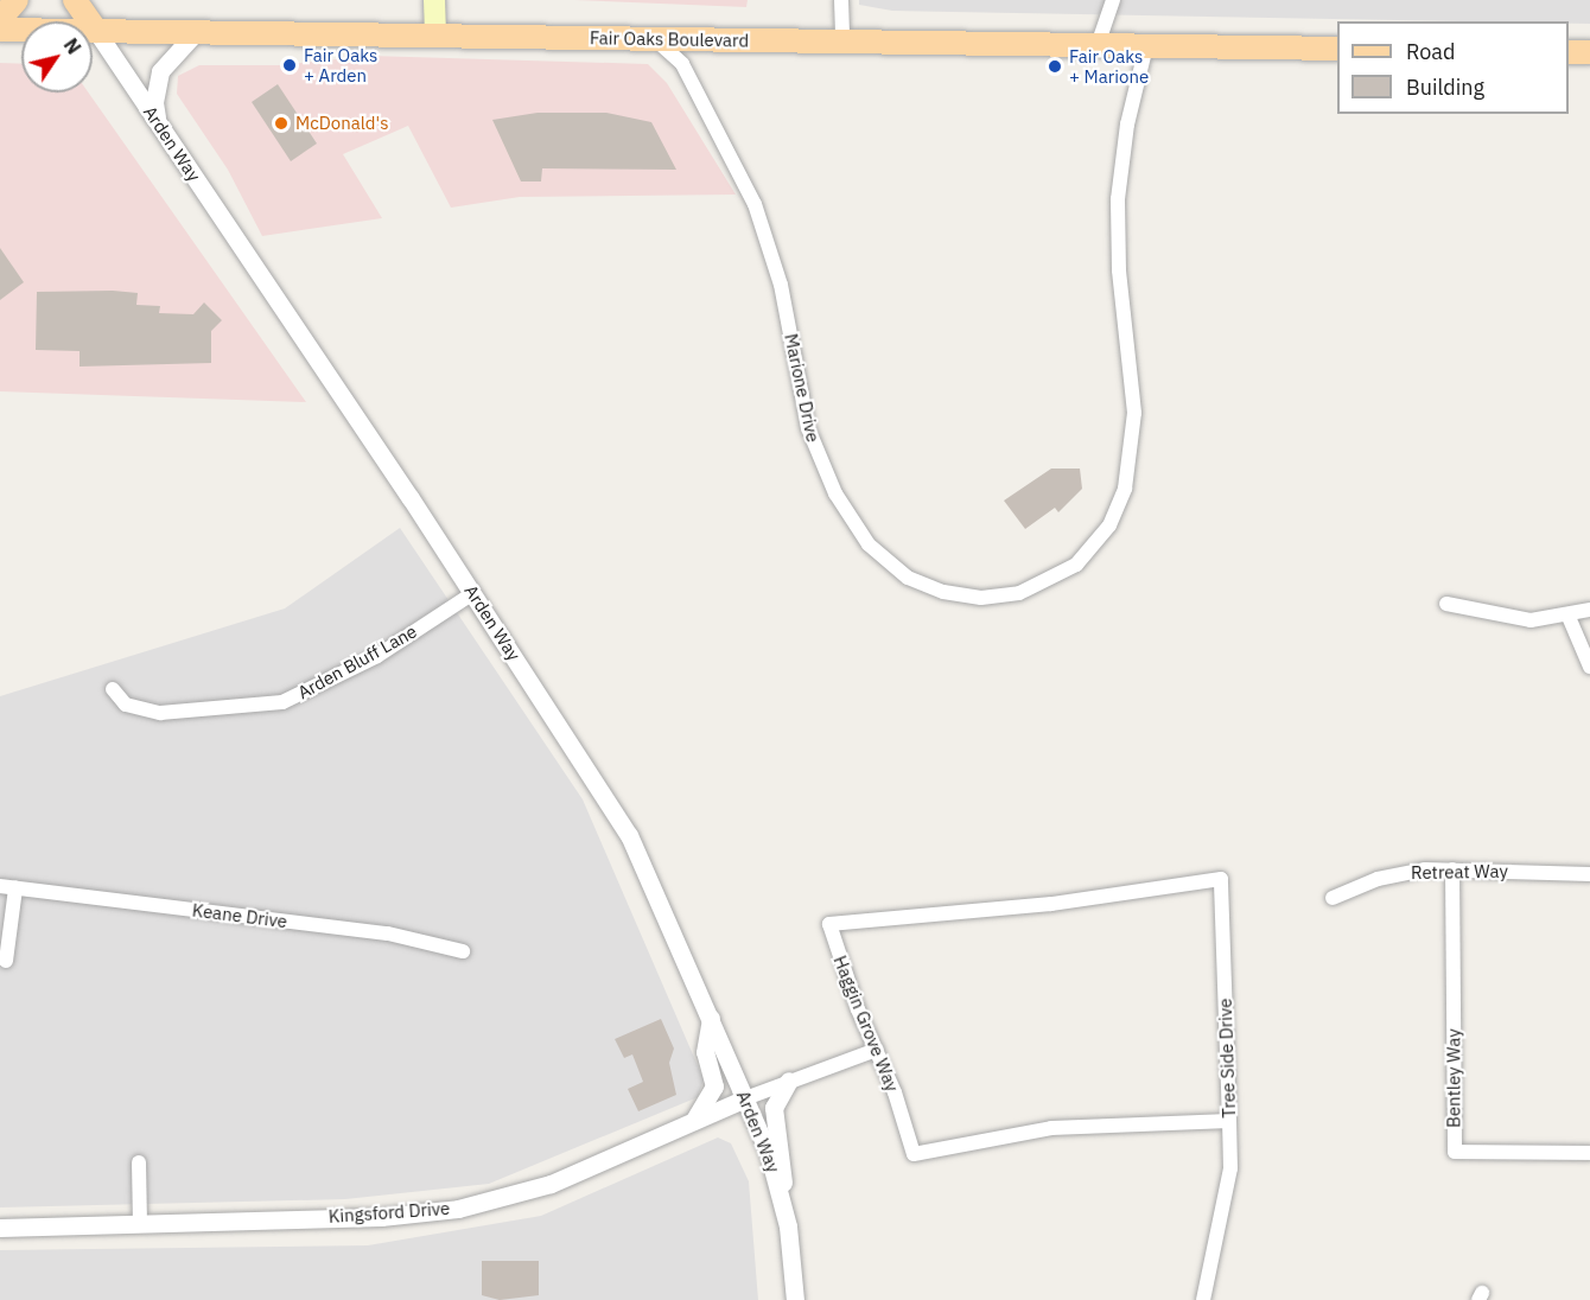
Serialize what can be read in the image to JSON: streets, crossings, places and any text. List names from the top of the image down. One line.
{"streets":{"main road":["Fair Oaks Boulevard","Arden Way"],"street":["Marione Drive","Arden Bluff Lane","Retreat Way","Keane Drive","Haggin Grove Way","Tree Side Drive","Bentley Way","Kingsford Drive"]},"crossings":[["Fair Oaks Boulevard","Arden Way"],["Fair Oaks Boulevard","Marione Drive"],["Arden Way","Arden Bluff Lane"],["Arden Way","Kingsford Drive"],["Retreat Way","Bentley Way"],["Haggin Grove Way","Tree Side Drive"]],"places":["Fair Oaks + Arden","Fair Oaks + Marione","McDonald's"],"legend":["Road","Building"],"north":"top right"}
